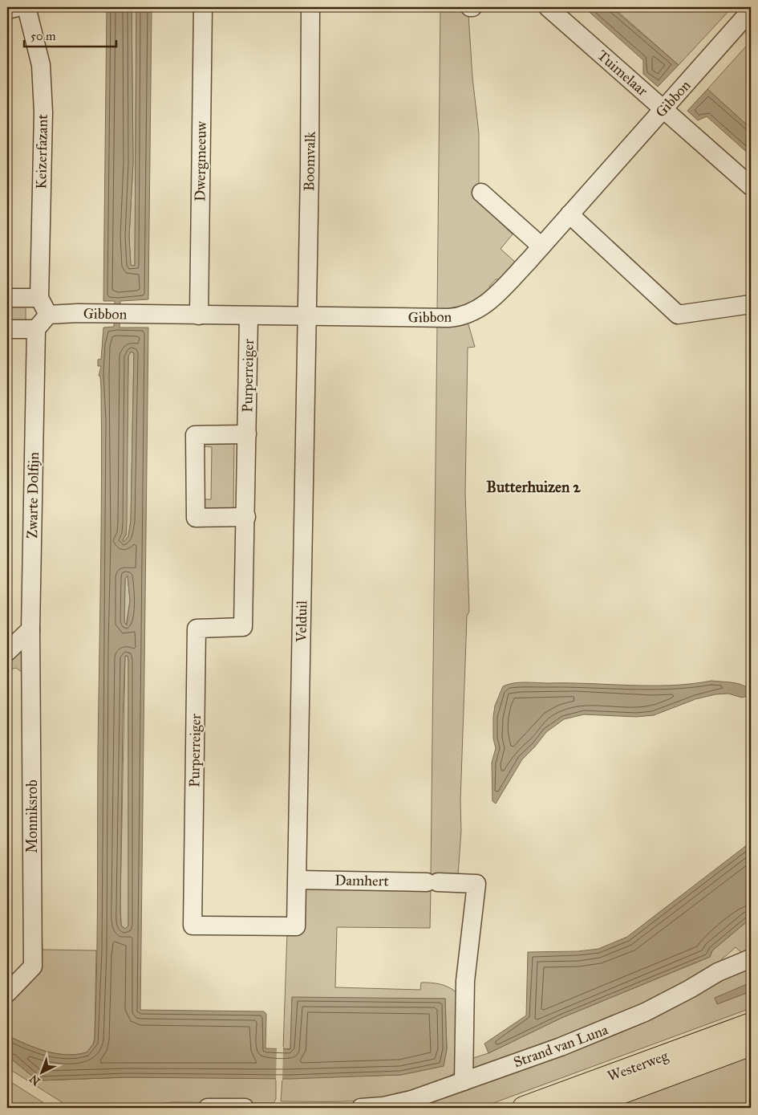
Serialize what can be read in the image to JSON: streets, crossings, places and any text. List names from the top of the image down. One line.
{"streets":{"main road":["Westerweg"],"street":["Tuimelaar","Gibbon","Keizerfazant","Dwergmeeuw","Boomvalk","Purperreiger","Zwarte Dolfijn","Velduil","Monniksrob","Damhert","Strand van Luna"]},"crossings":[["Tuimelaar","Gibbon"],["Gibbon","Dwergmeeuw"],["Gibbon","Boomvalk"],["Gibbon","Purperreiger"],["Gibbon","Velduil"],["Boomvalk","Velduil"],["Purperreiger","Velduil"],["Zwarte Dolfijn","Monniksrob"],["Velduil","Damhert"],["Damhert","Strand van Luna"]],"districts":["Butterhuizen 2"],"scale_bar":"50 m","north":"bottom left"}
